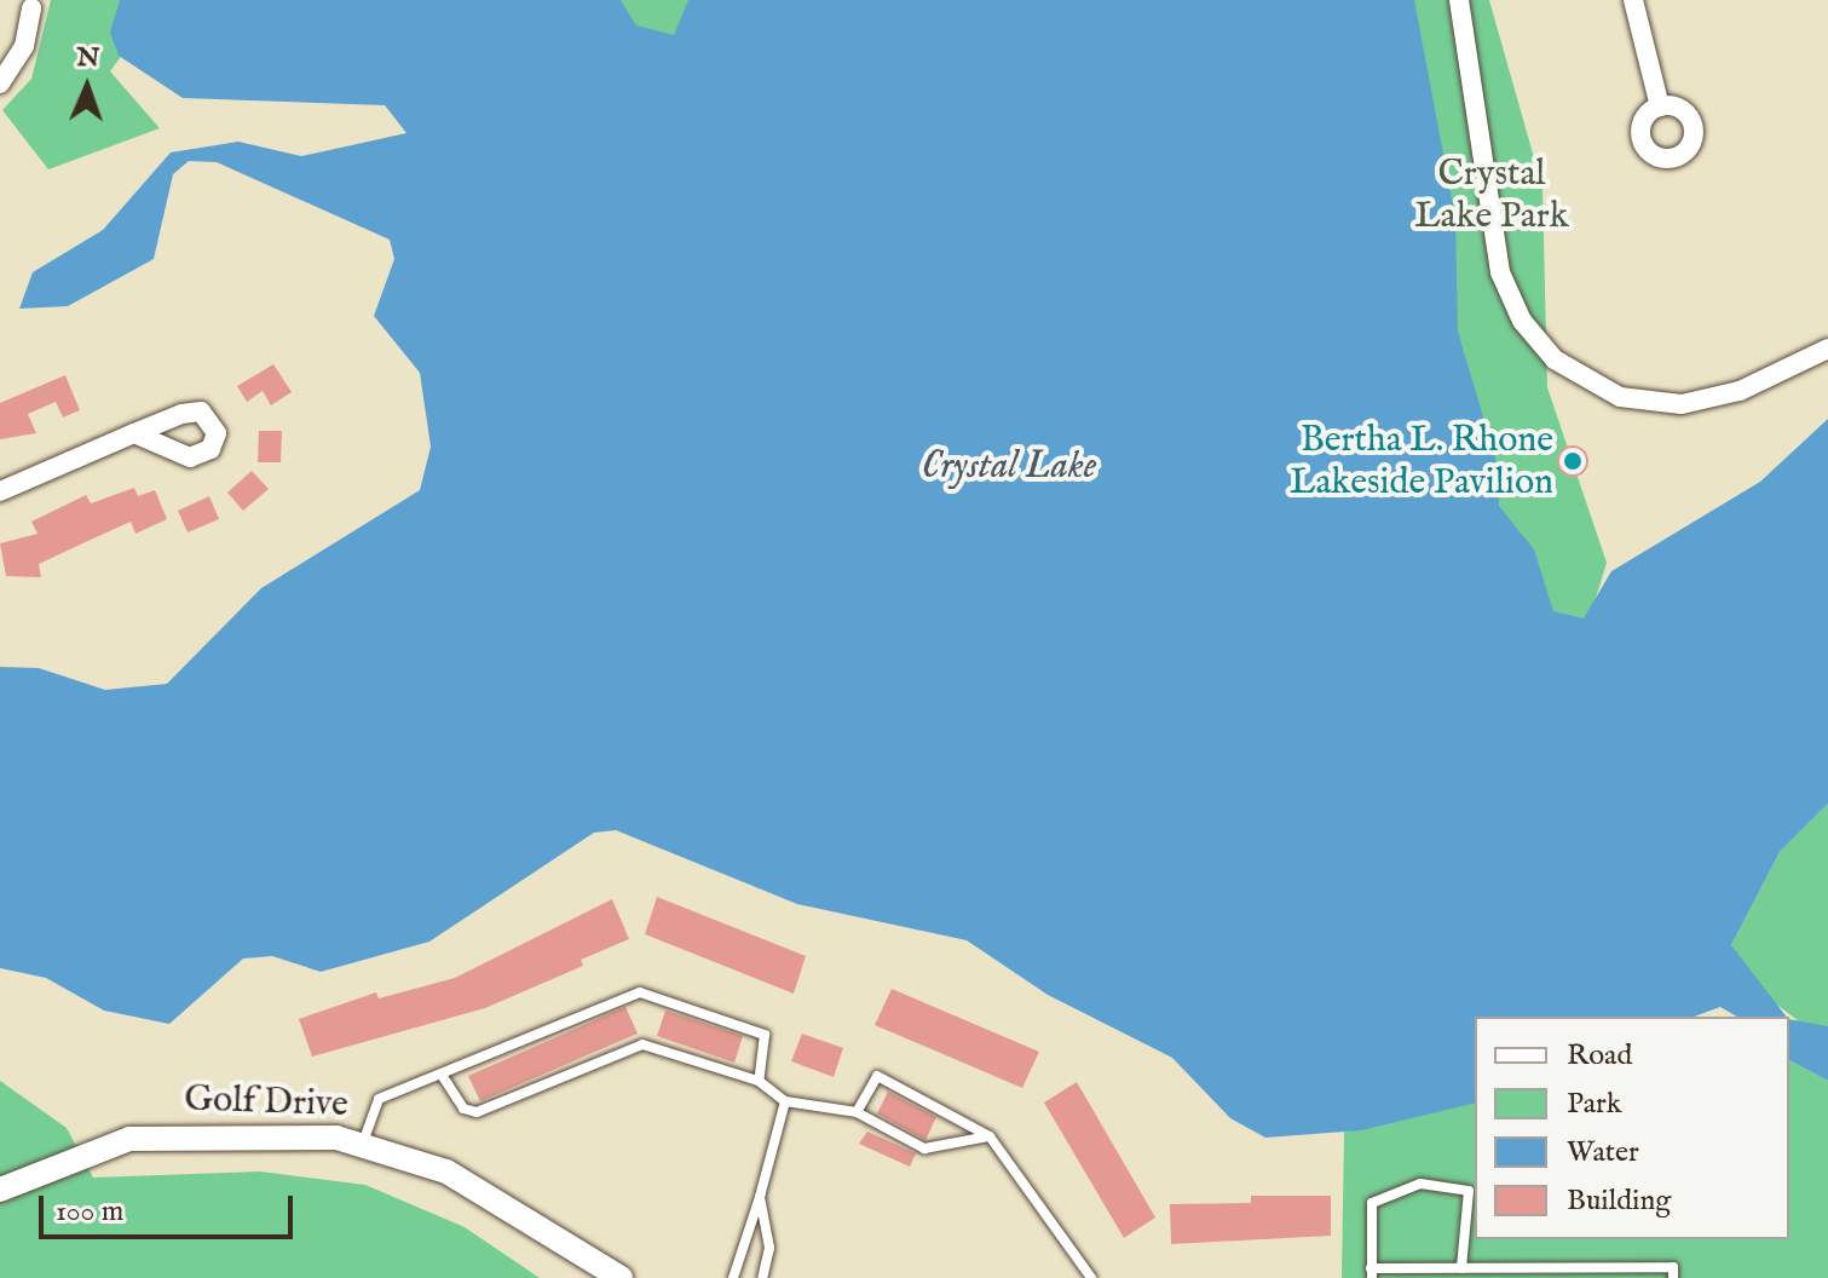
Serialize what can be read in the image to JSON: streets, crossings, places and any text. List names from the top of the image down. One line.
{"streets":{"street":["Golf Drive"]},"water":["Crystal Lake"],"parks":["Crystal Lake Park"],"places":["Bertha L. Rhone Lakeside Pavilion"],"legend":["Road","Park","Water","Building"],"scale_bar":"100 m","north":"top"}
